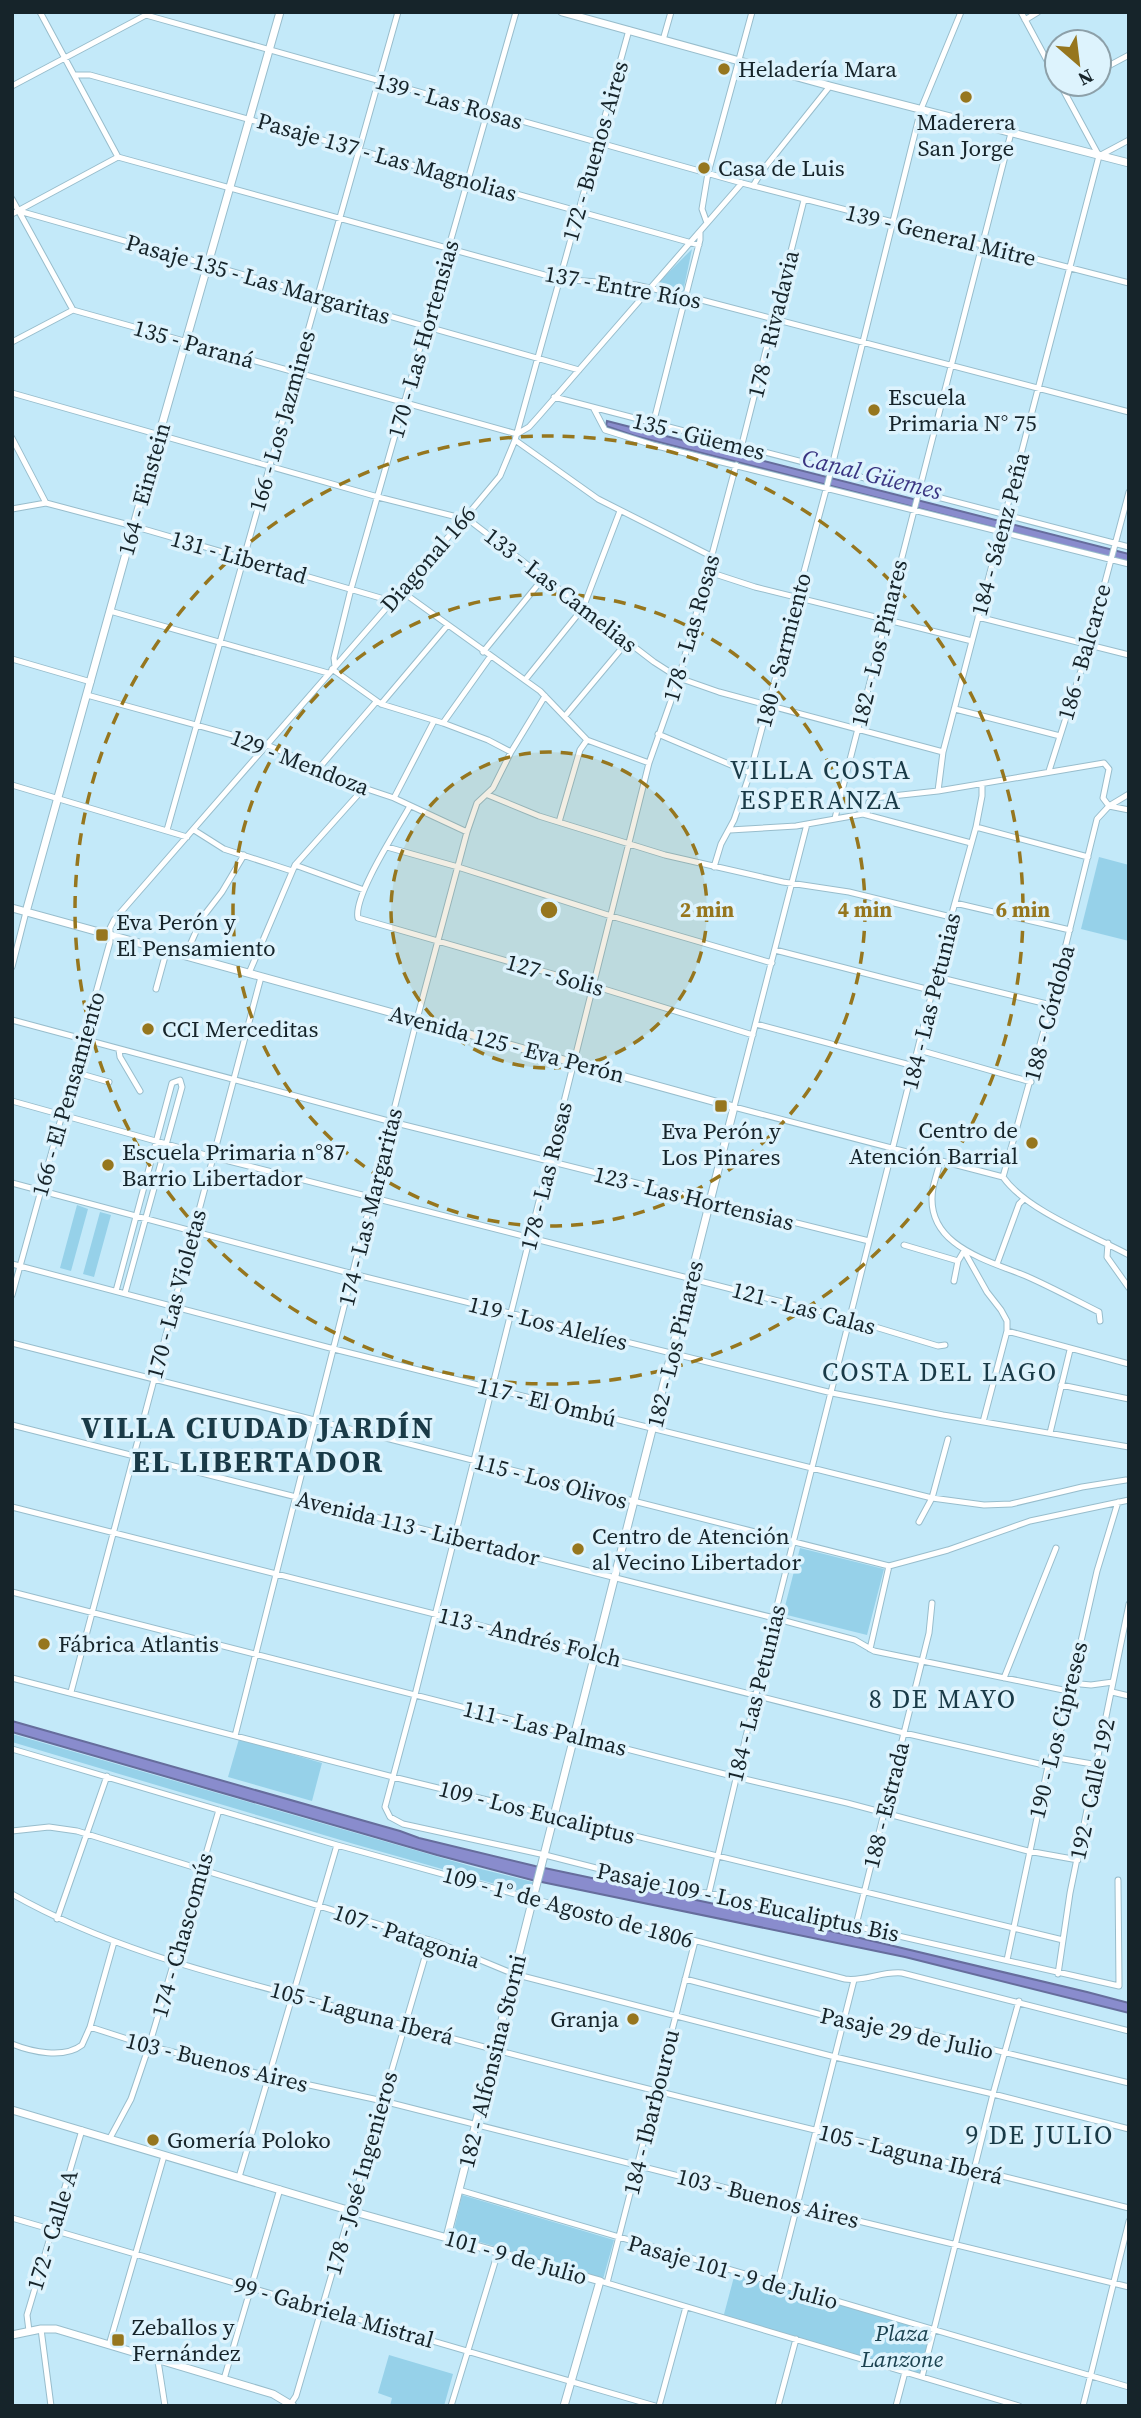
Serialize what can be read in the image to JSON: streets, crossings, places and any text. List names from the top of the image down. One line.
{"streets":{"street":["139 - Las Rosas","172 - Buenos Aires","Pasaje 137 - Las Magnolias","139 - General Mitre","Pasaje 135 - Las Margaritas","137 - Entre Ríos","178 - Rivadavia","170 - Las Hortensias","135 - Paraná","166 - Los Jazmines","135 - Güemes","164 - Einstein","184 - Sáenz Peña","131 - Libertad","Diagonal 166","133 - Las Camelias","178 - Las Rosas","182 - Los Pinares","180 - Sarmiento","186 - Balcarce","129 - Mendoza","127 - Solis","184 - Las Petunias","188 - Córdoba","Avenida 125 - Eva Perón","166 - El Pensamiento","123 - Las Hortensias","174 - Las Margaritas","170 - Las Violetas","121 - Las Calas","119 - Los Alelíes","117 - El Ombú","115 - Los Olivos","Avenida 113 - Libertador","113 - Andrés Folch","111 - Las Palmas","190 - Los Cipreses","192 - Calle 192","188 - Estrada","109 - Los Eucaliptus","Pasaje 109 - Los Eucaliptus Bis","109 - 1° de Agosto de 1806","174 - Chascomús","107 - Patagonia","105 - Laguna Iberá","Pasaje 29 de Julio","182 - Alfonsina Storni","103 - Buenos Aires","184 - Ibarbourou","178 - José Ingenieros","172 - Calle A","101 - 9 de Julio","Pasaje 101 - 9 de Julio","99 - Gabriela Mistral"]},"crossings":[["139 - Las Rosas","172 - Buenos Aires"],["139 - Las Rosas","139 - General Mitre"],["139 - Las Rosas","170 - Las Hortensias"],["139 - Las Rosas","166 - Los Jazmines"],["139 - Las Rosas","164 - Einstein"],["139 - Las Rosas","Diagonal 166"],["172 - Buenos Aires","Pasaje 137 - Las Magnolias"],["172 - Buenos Aires","Pasaje 135 - Las Margaritas"],["172 - Buenos Aires","137 - Entre Ríos"],["172 - Buenos Aires","135 - Paraná"],["172 - Buenos Aires","Diagonal 166"],["Pasaje 137 - Las Magnolias","170 - Las Hortensias"],["Pasaje 137 - Las Magnolias","166 - Los Jazmines"],["Pasaje 137 - Las Magnolias","164 - Einstein"],["Pasaje 137 - Las Magnolias","Diagonal 166"],["139 - General Mitre","178 - Rivadavia"],["139 - General Mitre","184 - Sáenz Peña"],["139 - General Mitre","182 - Los Pinares"],["139 - General Mitre","180 - Sarmiento"],["Pasaje 135 - Las Margaritas","170 - Las Hortensias"],["Pasaje 135 - Las Margaritas","166 - Los Jazmines"],["Pasaje 135 - Las Margaritas","164 - Einstein"],["Pasaje 135 - Las Margaritas","Diagonal 166"],["137 - Entre Ríos","178 - Rivadavia"],["137 - Entre Ríos","170 - Las Hortensias"],["137 - Entre Ríos","166 - Los Jazmines"],["137 - Entre Ríos","164 - Einstein"],["137 - Entre Ríos","184 - Sáenz Peña"],["137 - Entre Ríos","Diagonal 166"],["137 - Entre Ríos","182 - Los Pinares"],["137 - Entre Ríos","180 - Sarmiento"],["178 - Rivadavia","135 - Güemes"],["170 - Las Hortensias","135 - Paraná"],["170 - Las Hortensias","131 - Libertad"],["170 - Las Hortensias","Diagonal 166"],["170 - Las Hortensias","133 - Las Camelias"],["135 - Paraná","166 - Los Jazmines"],["135 - Paraná","164 - Einstein"],["135 - Paraná","Diagonal 166"],["135 - Paraná","178 - Las Rosas"],["166 - Los Jazmines","131 - Libertad"],["166 - Los Jazmines","133 - Las Camelias"],["166 - Los Jazmines","129 - Mendoza"],["135 - Güemes","184 - Sáenz Peña"],["135 - Güemes","Diagonal 166"],["135 - Güemes","182 - Los Pinares"],["135 - Güemes","180 - Sarmiento"],["135 - Güemes","186 - Balcarce"],["164 - Einstein","131 - Libertad"],["164 - Einstein","133 - Las Camelias"],["164 - Einstein","129 - Mendoza"],["164 - Einstein","Avenida 125 - Eva Perón"],["184 - Sáenz Peña","133 - Las Camelias"],["131 - Libertad","Diagonal 166"],["Diagonal 166","133 - Las Camelias"],["Diagonal 166","129 - Mendoza"],["Diagonal 166","Avenida 125 - Eva Perón"],["Diagonal 166","166 - El Pensamiento"],["133 - Las Camelias","178 - Las Rosas"],["133 - Las Camelias","182 - Los Pinares"],["133 - Las Camelias","180 - Sarmiento"],["178 - Las Rosas","127 - Solis"],["178 - Las Rosas","Avenida 125 - Eva Perón"],["178 - Las Rosas","123 - Las Hortensias"],["178 - Las Rosas","121 - Las Calas"],["178 - Las Rosas","119 - Los Alelíes"],["178 - Las Rosas","117 - El Ombú"],["178 - Las Rosas","115 - Los Olivos"],["178 - Las Rosas","Avenida 113 - Libertador"],["178 - Las Rosas","113 - Andrés Folch"],["178 - Las Rosas","111 - Las Palmas"],["178 - Las Rosas","109 - Los Eucaliptus"],["178 - Las Rosas","Pasaje 109 - Los Eucaliptus Bis"],["182 - Los Pinares","127 - Solis"],["182 - Los Pinares","Avenida 125 - Eva Perón"],["182 - Los Pinares","123 - Las Hortensias"],["182 - Los Pinares","121 - Las Calas"],["182 - Los Pinares","119 - Los Alelíes"],["182 - Los Pinares","117 - El Ombú"],["182 - Los Pinares","115 - Los Olivos"],["182 - Los Pinares","Avenida 113 - Libertador"],["182 - Los Pinares","113 - Andrés Folch"],["182 - Los Pinares","111 - Las Palmas"],["182 - Los Pinares","109 - Los Eucaliptus"],["182 - Los Pinares","Pasaje 109 - Los Eucaliptus Bis"],["182 - Los Pinares","182 - Alfonsina Storni"],["186 - Balcarce","188 - Córdoba"],["129 - Mendoza","174 - Las Margaritas"],["127 - Solis","174 - Las Margaritas"],["184 - Las Petunias","Avenida 125 - Eva Perón"],["184 - Las Petunias","123 - Las Hortensias"],["184 - Las Petunias","121 - Las Calas"],["184 - Las Petunias","119 - Los Alelíes"],["184 - Las Petunias","117 - El Ombú"],["184 - Las Petunias","115 - Los Olivos"],["184 - Las Petunias","Avenida 113 - Libertador"],["184 - Las Petunias","113 - Andrés Folch"],["184 - Las Petunias","111 - Las Palmas"],["184 - Las Petunias","109 - Los Eucaliptus"],["184 - Las Petunias","Pasaje 109 - Los Eucaliptus Bis"],["188 - Córdoba","Avenida 125 - Eva Perón"],["Avenida 125 - Eva Perón","166 - El Pensamiento"],["Avenida 125 - Eva Perón","174 - Las Margaritas"],["Avenida 125 - Eva Perón","170 - Las Violetas"],["166 - El Pensamiento","123 - Las Hortensias"],["166 - El Pensamiento","121 - Las Calas"],["166 - El Pensamiento","119 - Los Alelíes"],["166 - El Pensamiento","117 - El Ombú"],["123 - Las Hortensias","174 - Las Margaritas"],["123 - Las Hortensias","170 - Las Violetas"],["174 - Las Margaritas","121 - Las Calas"],["174 - Las Margaritas","119 - Los Alelíes"],["174 - Las Margaritas","117 - El Ombú"],["174 - Las Margaritas","115 - Los Olivos"],["174 - Las Margaritas","Avenida 113 - Libertador"],["174 - Las Margaritas","113 - Andrés Folch"],["174 - Las Margaritas","111 - Las Palmas"],["174 - Las Margaritas","109 - Los Eucaliptus"],["170 - Las Violetas","121 - Las Calas"],["170 - Las Violetas","119 - Los Alelíes"],["170 - Las Violetas","117 - El Ombú"],["170 - Las Violetas","115 - Los Olivos"],["170 - Las Violetas","Avenida 113 - Libertador"],["170 - Las Violetas","113 - Andrés Folch"],["170 - Las Violetas","111 - Las Palmas"],["170 - Las Violetas","109 - Los Eucaliptus"],["115 - Los Olivos","190 - Los Cipreses"],["Avenida 113 - Libertador","190 - Los Cipreses"],["Avenida 113 - Libertador","188 - Estrada"],["113 - Andrés Folch","190 - Los Cipreses"],["113 - Andrés Folch","188 - Estrada"],["111 - Las Palmas","190 - Los Cipreses"],["111 - Las Palmas","192 - Calle 192"],["111 - Las Palmas","188 - Estrada"],["190 - Los Cipreses","109 - Los Eucaliptus"],["190 - Los Cipreses","Pasaje 109 - Los Eucaliptus Bis"],["192 - Calle 192","109 - Los Eucaliptus"],["192 - Calle 192","Pasaje 109 - Los Eucaliptus Bis"],["188 - Estrada","109 - Los Eucaliptus"],["188 - Estrada","Pasaje 109 - Los Eucaliptus Bis"],["109 - 1° de Agosto de 1806","174 - Chascomús"],["109 - 1° de Agosto de 1806","182 - Alfonsina Storni"],["109 - 1° de Agosto de 1806","184 - Ibarbourou"],["174 - Chascomús","107 - Patagonia"],["174 - Chascomús","105 - Laguna Iberá"],["174 - Chascomús","103 - Buenos Aires"],["174 - Chascomús","101 - 9 de Julio"],["107 - Patagonia","182 - Alfonsina Storni"],["107 - Patagonia","184 - Ibarbourou"],["107 - Patagonia","178 - José Ingenieros"],["105 - Laguna Iberá","182 - Alfonsina Storni"],["105 - Laguna Iberá","184 - Ibarbourou"],["105 - Laguna Iberá","178 - José Ingenieros"],["Pasaje 29 de Julio","184 - Ibarbourou"],["182 - Alfonsina Storni","103 - Buenos Aires"],["182 - Alfonsina Storni","101 - 9 de Julio"],["182 - Alfonsina Storni","Pasaje 101 - 9 de Julio"],["103 - Buenos Aires","184 - Ibarbourou"],["103 - Buenos Aires","178 - José Ingenieros"],["184 - Ibarbourou","101 - 9 de Julio"],["184 - Ibarbourou","Pasaje 101 - 9 de Julio"],["184 - Ibarbourou","99 - Gabriela Mistral"],["178 - José Ingenieros","101 - 9 de Julio"],["178 - José Ingenieros","99 - Gabriela Mistral"],["172 - Calle A","101 - 9 de Julio"],["172 - Calle A","99 - Gabriela Mistral"]],"districts":["VILLA COSTA ESPERANZA","COSTA DEL LAGO","VILLA CIUDAD JARDÍN EL LIBERTADOR","8 DE MAYO","9 DE JULIO"],"water":["Canal Güemes"],"parks":["Plaza Lanzone"],"places":{"other":["Heladería Mara","Maderera San Jorge","Casa de Luis","Escuela Primaria N° 75","CCI Merceditas","Centro de Atención Barrial","Escuela Primaria n°87 Barrio Libertador","Centro de Atención al Vecino Libertador","Fábrica Atlantis","Granja","Gomería Poloko"],"transit":["Eva Perón y El Pensamiento","Eva Perón y Los Pinares","Zeballos y Fernández"]},"north":"bottom right","rings":["2 min","4 min","6 min"]}
